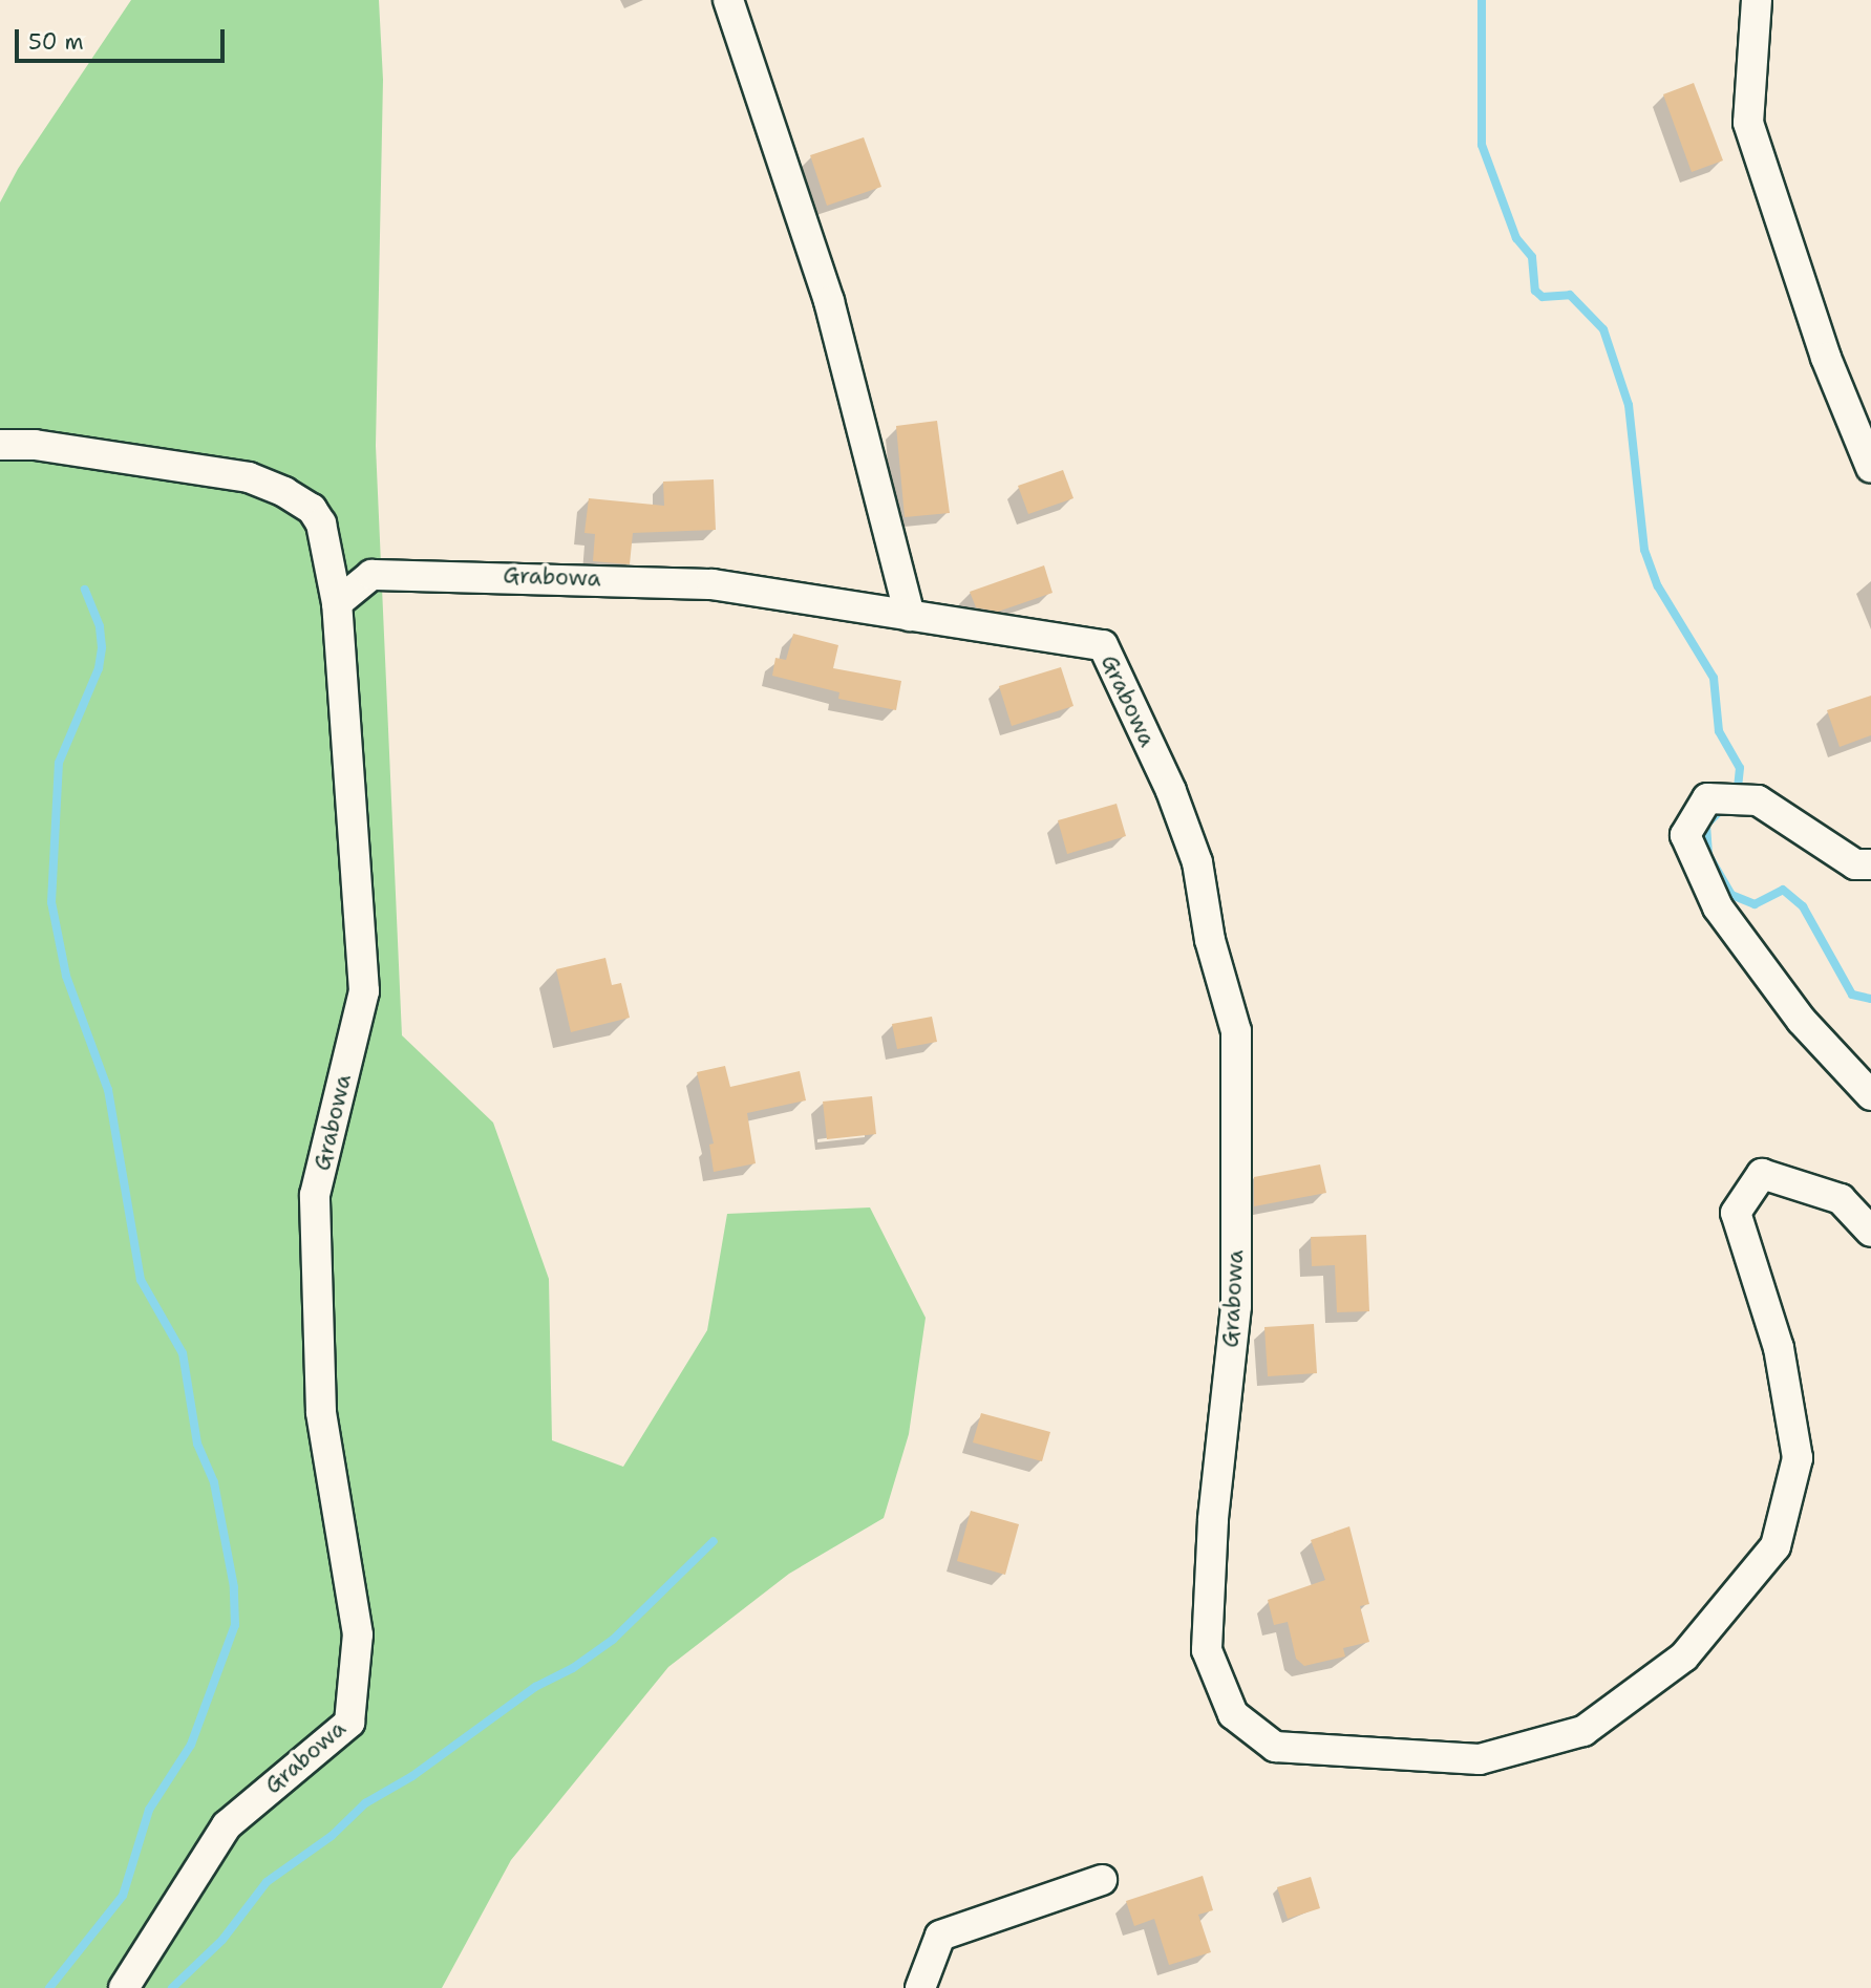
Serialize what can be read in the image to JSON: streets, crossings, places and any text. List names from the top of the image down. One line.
{"streets":{"street":["Grabowa"]},"scale_bar":"50 m"}
